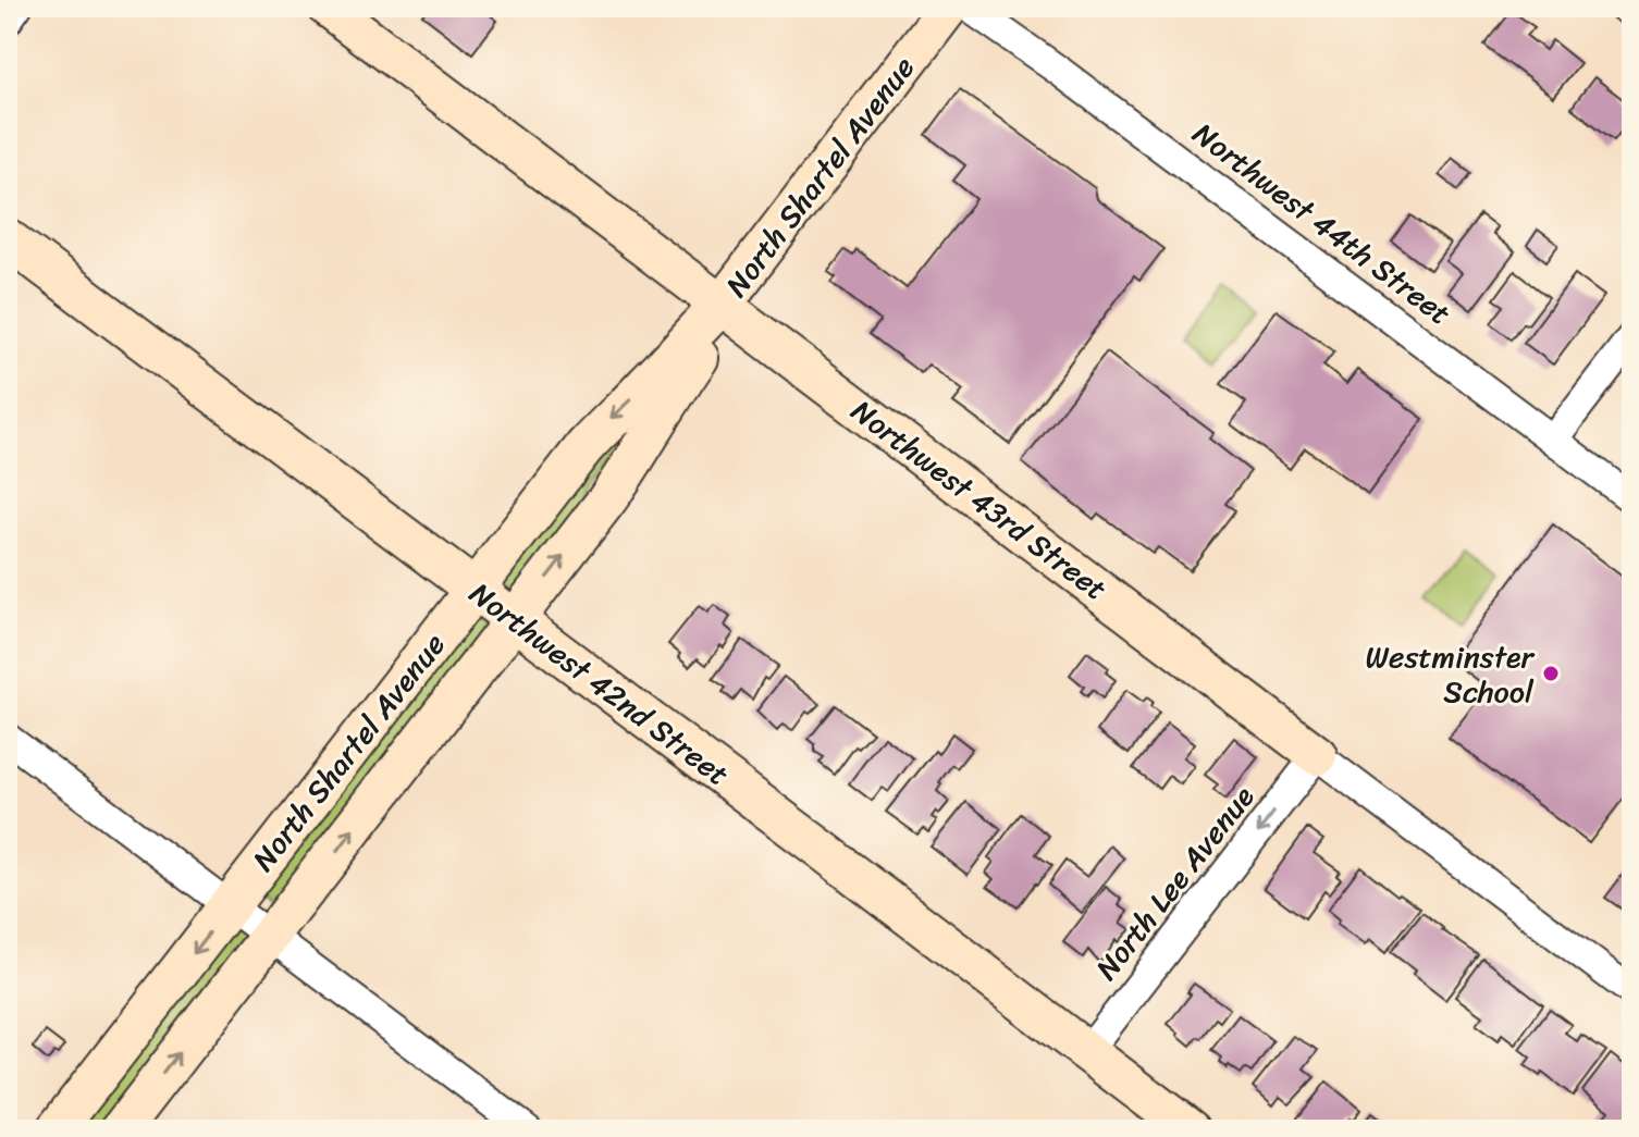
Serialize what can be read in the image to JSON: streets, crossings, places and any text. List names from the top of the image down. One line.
{"streets":{"street":["North Shartel Avenue","Northwest 44th Street","Northwest 43rd Street","Northwest 42nd Street","North Lee Avenue"]},"crossings":[["North Shartel Avenue","Northwest 43rd Street"],["North Shartel Avenue","Northwest 42nd Street"],["Northwest 43rd Street","North Lee Avenue"],["Northwest 42nd Street","North Lee Avenue"]],"one_way":["North Lee Avenue"],"places":["Westminster School"]}
